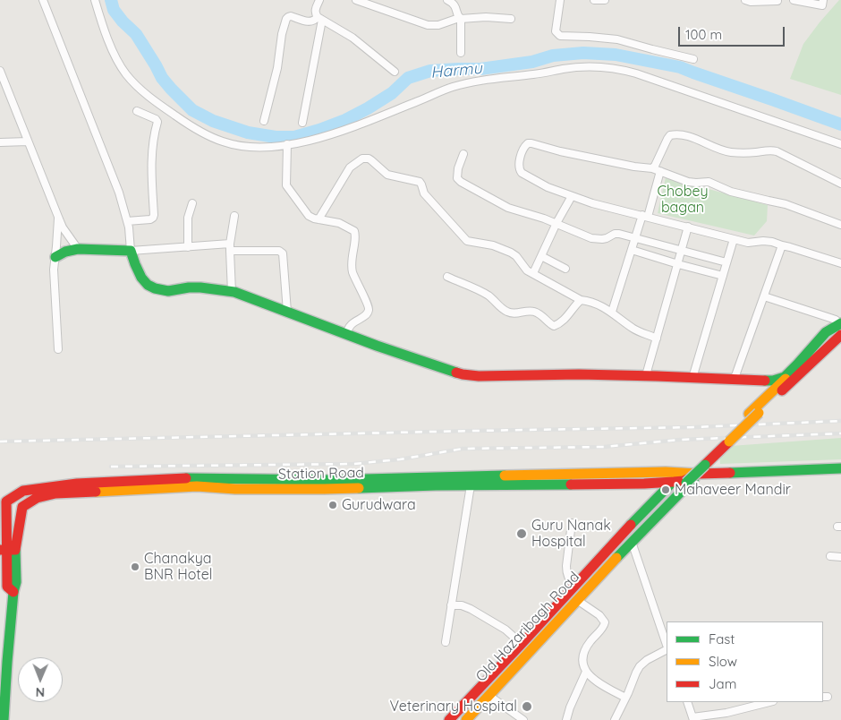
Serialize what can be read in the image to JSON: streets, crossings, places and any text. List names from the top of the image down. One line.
{"streets":{"street":["Station Road","Old Hazaribagh Road"]},"crossings":[["Station Road","Old Hazaribagh Road"]],"water":["Harmu"],"parks":["Chobey bagan"],"places":["Mahaveer Mandir","Gurudwara","Guru Nanak Hospital","Chanakya BNR Hotel","Veterinary Hospital"],"legend":["Fast","Slow","Jam"],"scale_bar":"100 m","north":"bottom"}
